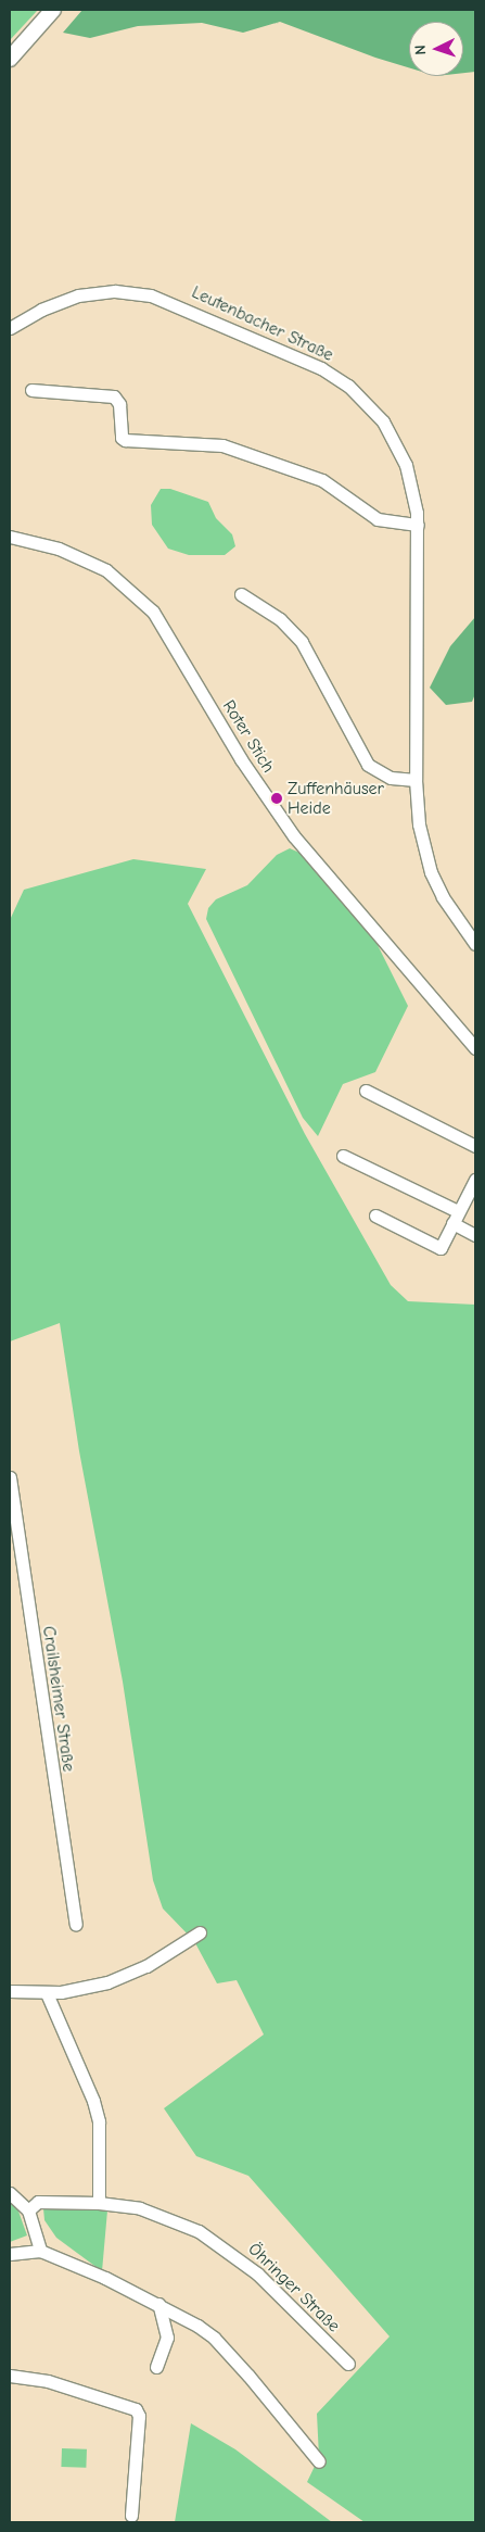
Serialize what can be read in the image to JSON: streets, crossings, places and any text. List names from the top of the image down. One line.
{"streets":{"street":["Leutenbacher Straße","Roter Stich","Crailsheimer Straße","Öhringer Straße"]},"places":["Zuffenhäuser Heide"],"north":"left"}
